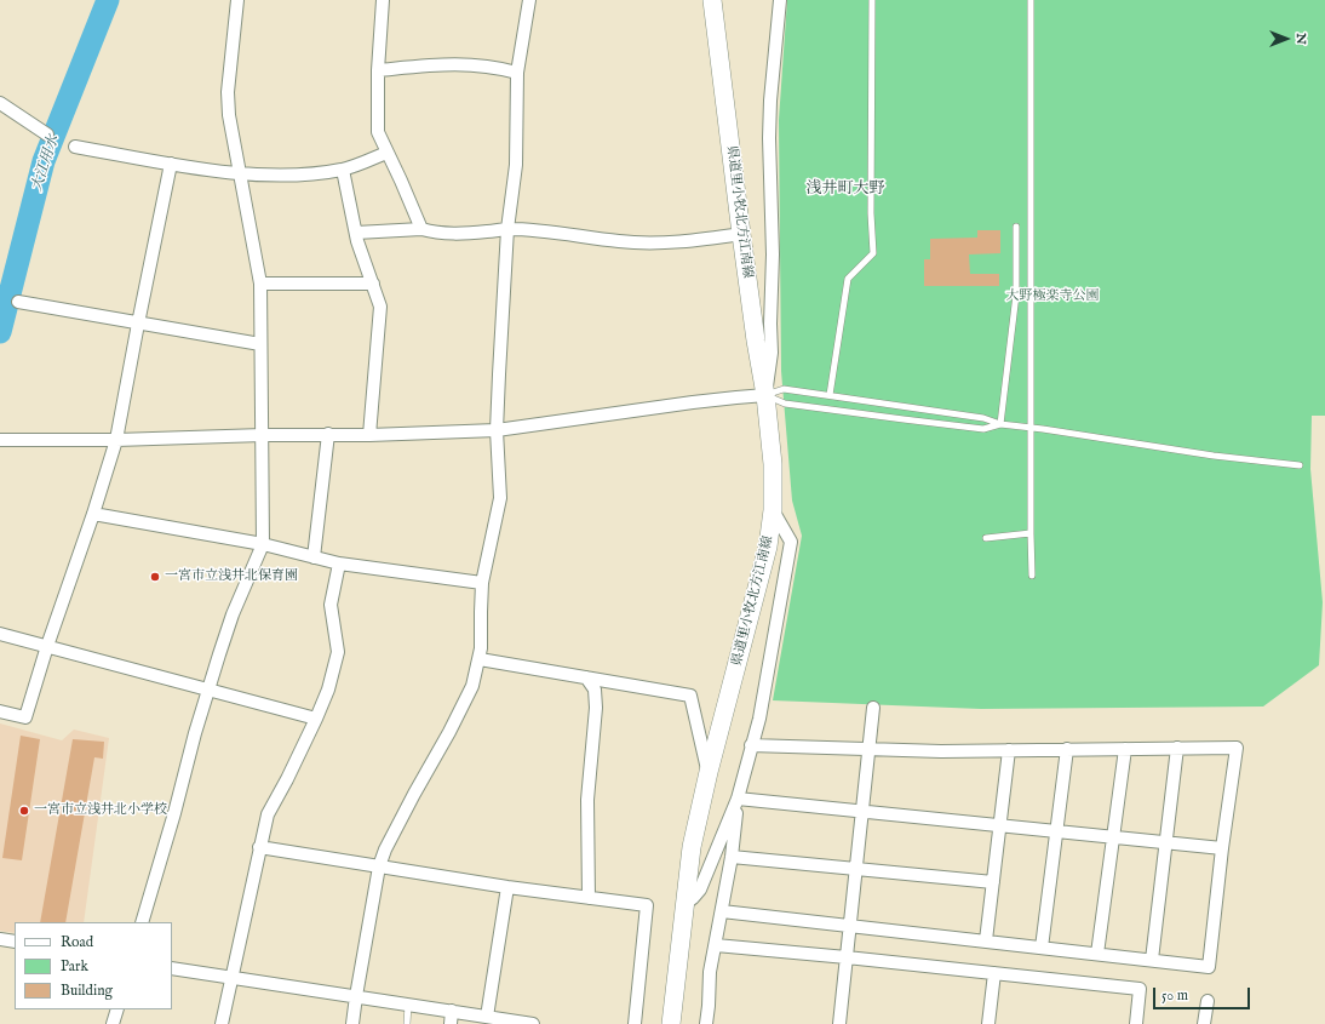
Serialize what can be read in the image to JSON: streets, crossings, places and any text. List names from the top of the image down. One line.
{"streets":{"main road":["県道里小牧北方江南線"]},"districts":["浅井町大野"],"water":["大江用水"],"parks":["大野極楽寺公園"],"places":["一宮市立浅井北保育園","一宮市立浅井北小学校"],"legend":["Road","Park","Building"],"scale_bar":"50 m","north":"right"}
